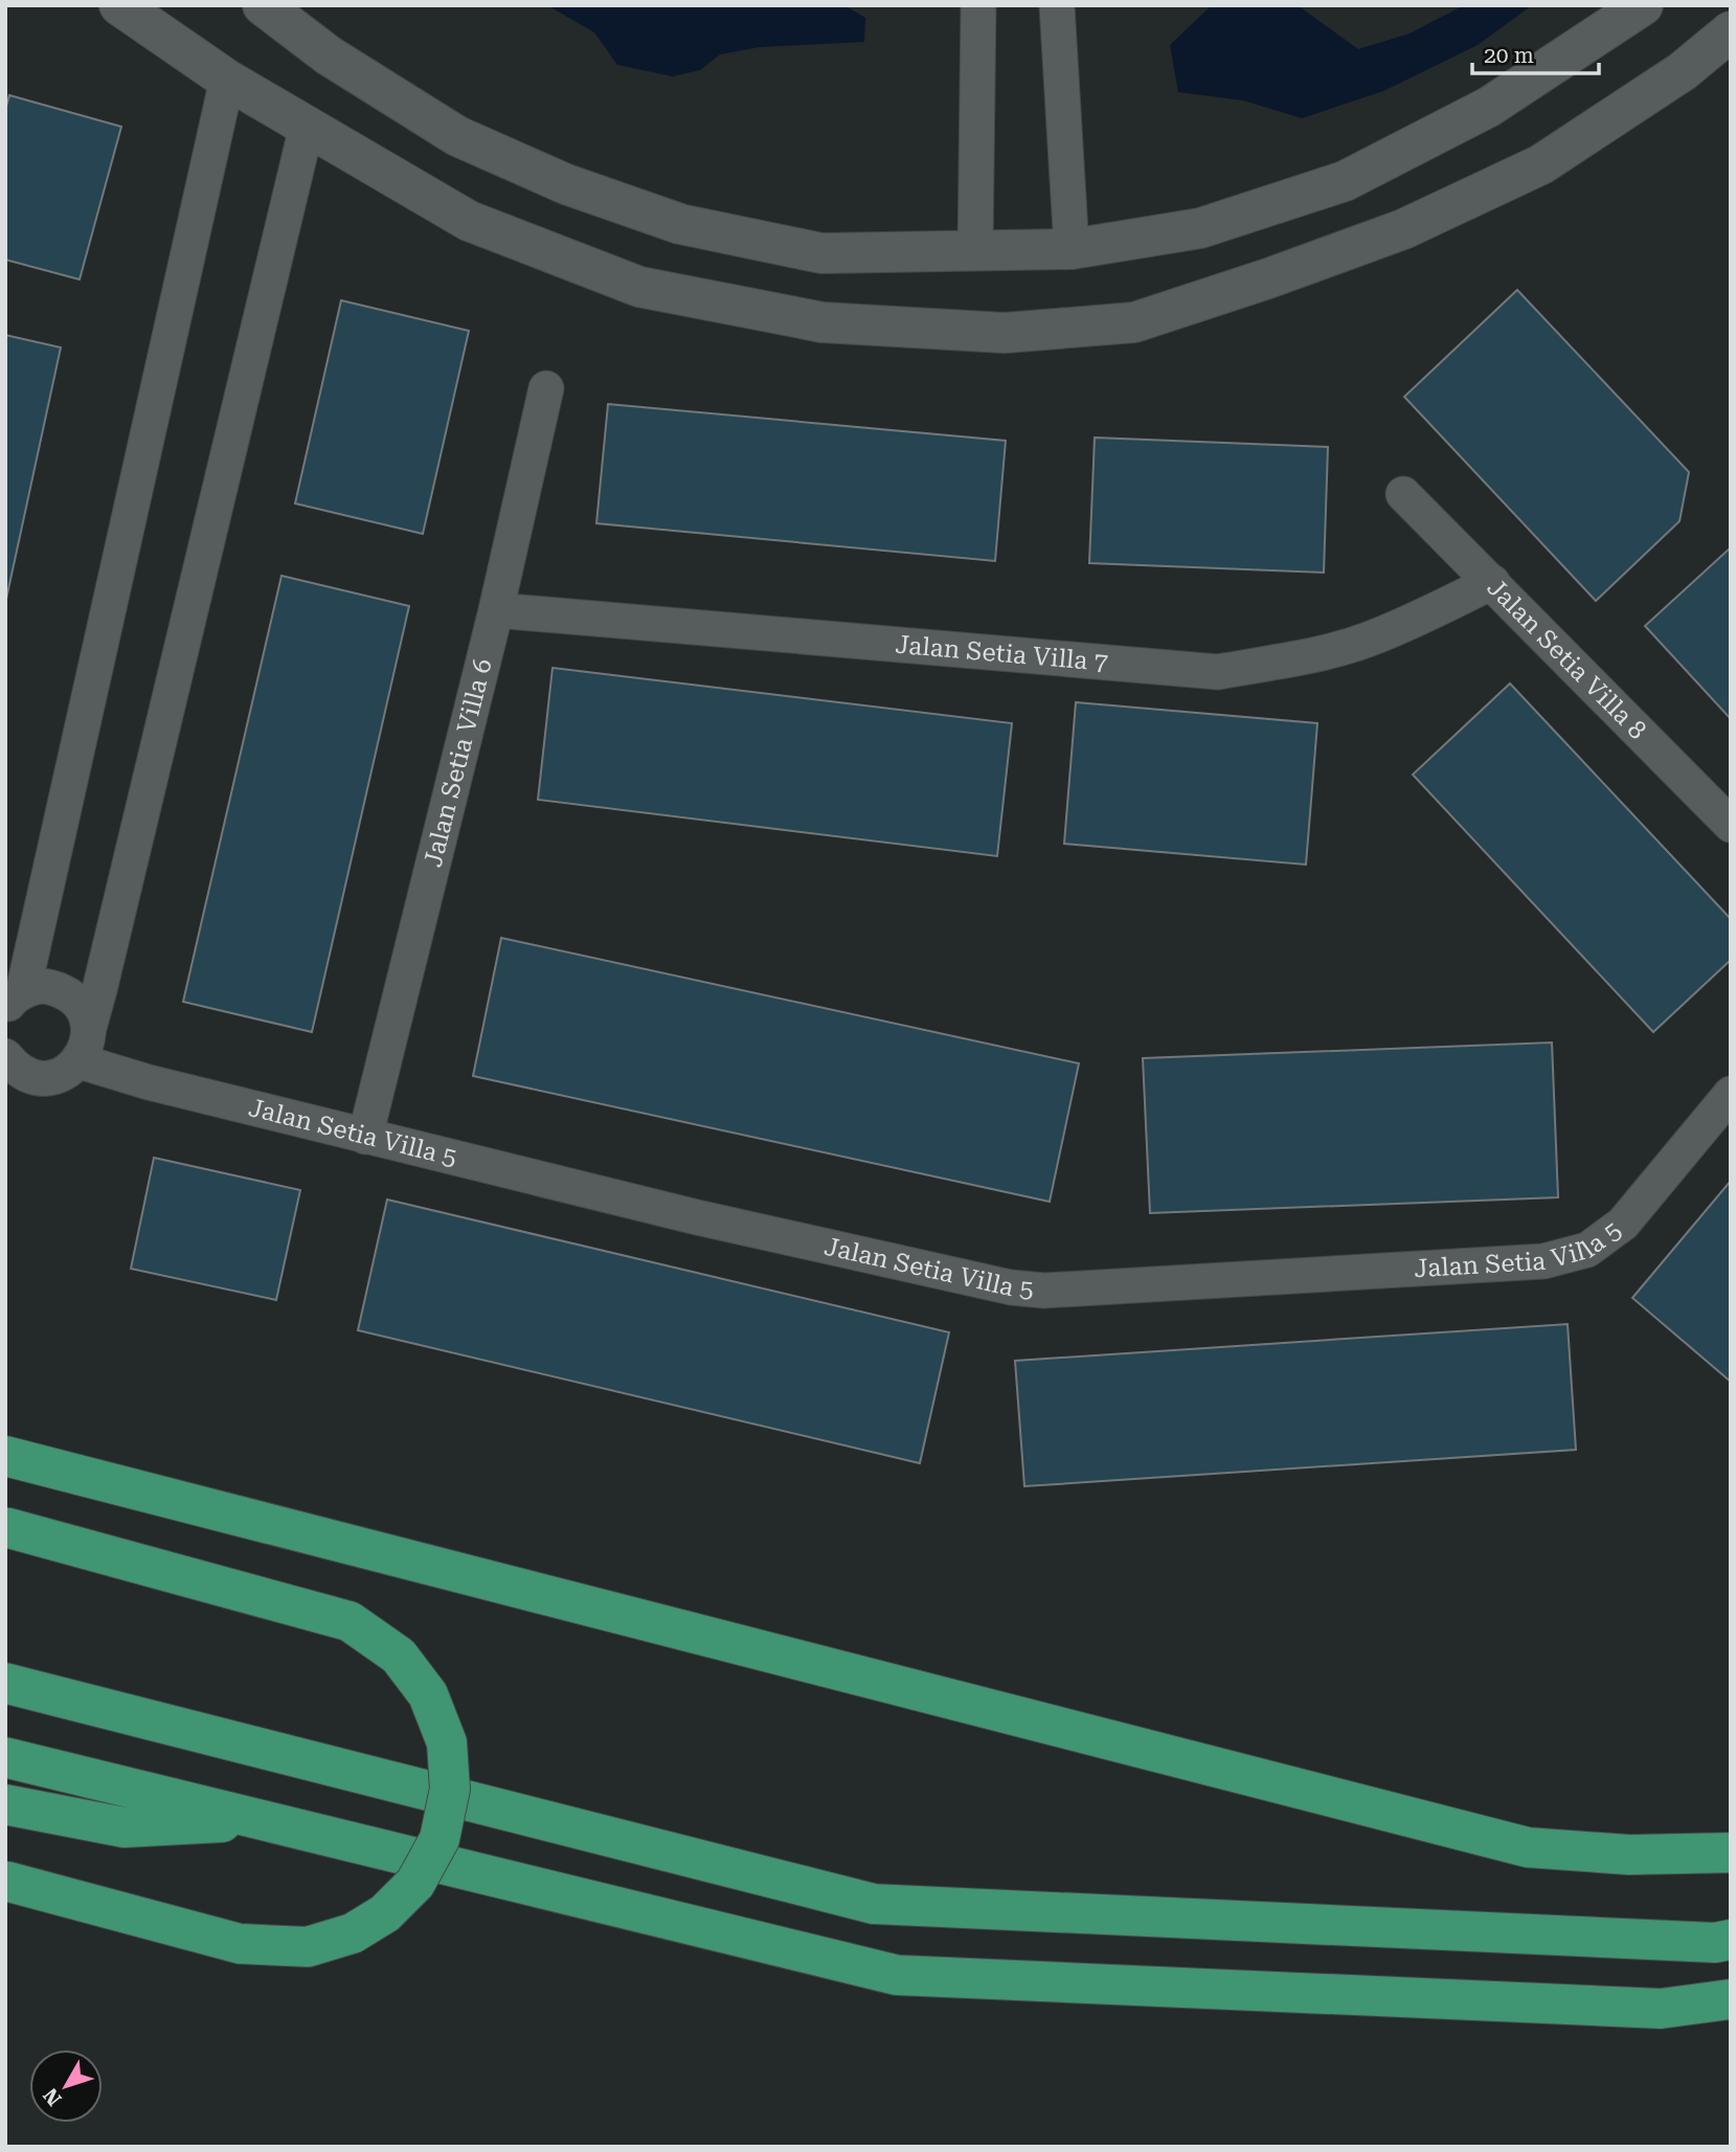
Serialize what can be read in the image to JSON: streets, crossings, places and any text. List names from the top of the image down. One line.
{"streets":{"street":["Jalan Setia Villa 7","Jalan Setia Villa 8","Jalan Setia Villa 6","Jalan Setia Villa 5"]},"crossings":[["Jalan Setia Villa 7","Jalan Setia Villa 8"],["Jalan Setia Villa 7","Jalan Setia Villa 6"],["Jalan Setia Villa 6","Jalan Setia Villa 5"]],"scale_bar":"20 m","north":"bottom left"}
